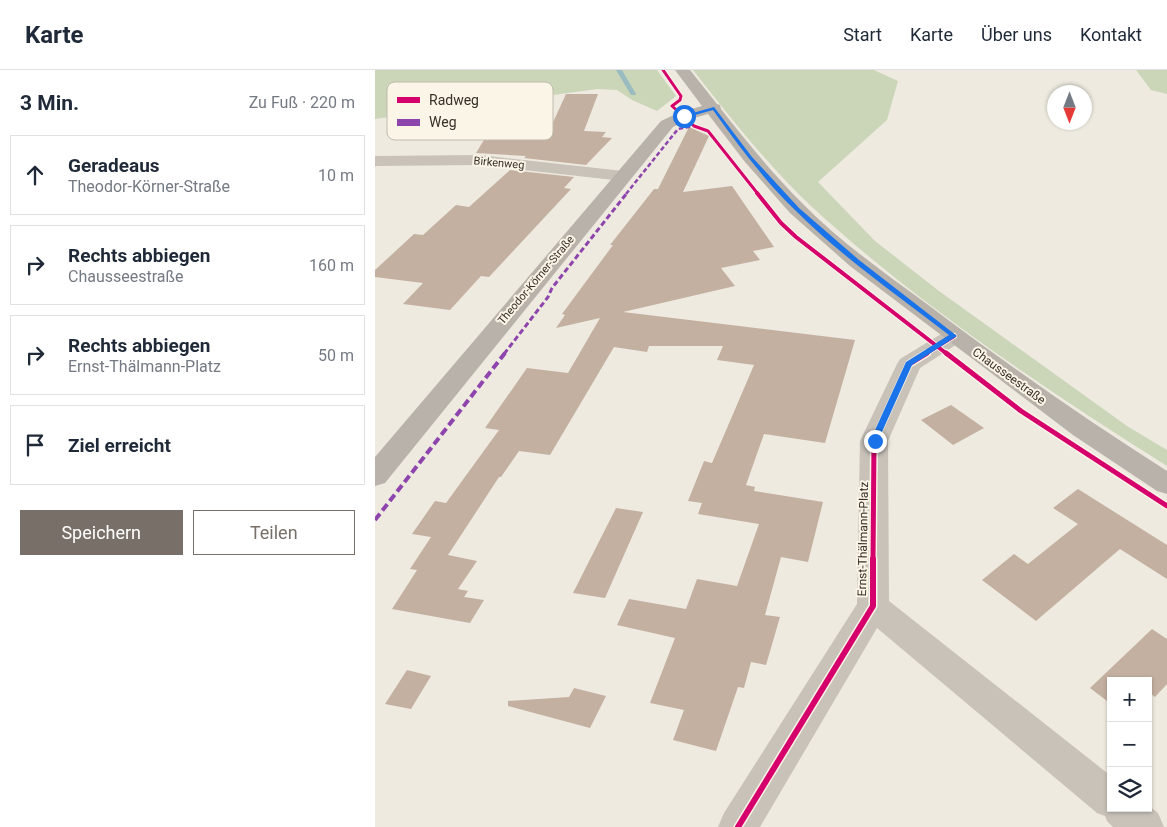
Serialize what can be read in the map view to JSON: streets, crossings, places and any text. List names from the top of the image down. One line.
{"streets":{"main road":["Theodor-Körner-Straße","Chausseestraße"],"street":["Birkenweg","Ernst-Thälmann-Platz"]},"crossings":[["Birkenweg","Theodor-Körner-Straße"],["Theodor-Körner-Straße","Chausseestraße"],["Chausseestraße","Ernst-Thälmann-Platz"]],"legend":["Radweg","Weg"],"north":"bottom","page":{"header":"Karte","nav":["Start","Karte","Über uns","Kontakt"],"heading":["3 Min.","Zu Fuß · 220 m"],"list":[["Geradeaus","Theodor-Körner-Straße","10 m"],["Rechts abbiegen","Chausseestraße","160 m"],["Rechts abbiegen","Ernst-Thälmann-Platz","50 m"],"Ziel erreicht"],"buttons":["Speichern","Teilen"],"map_buttons":["+","−"]}}
